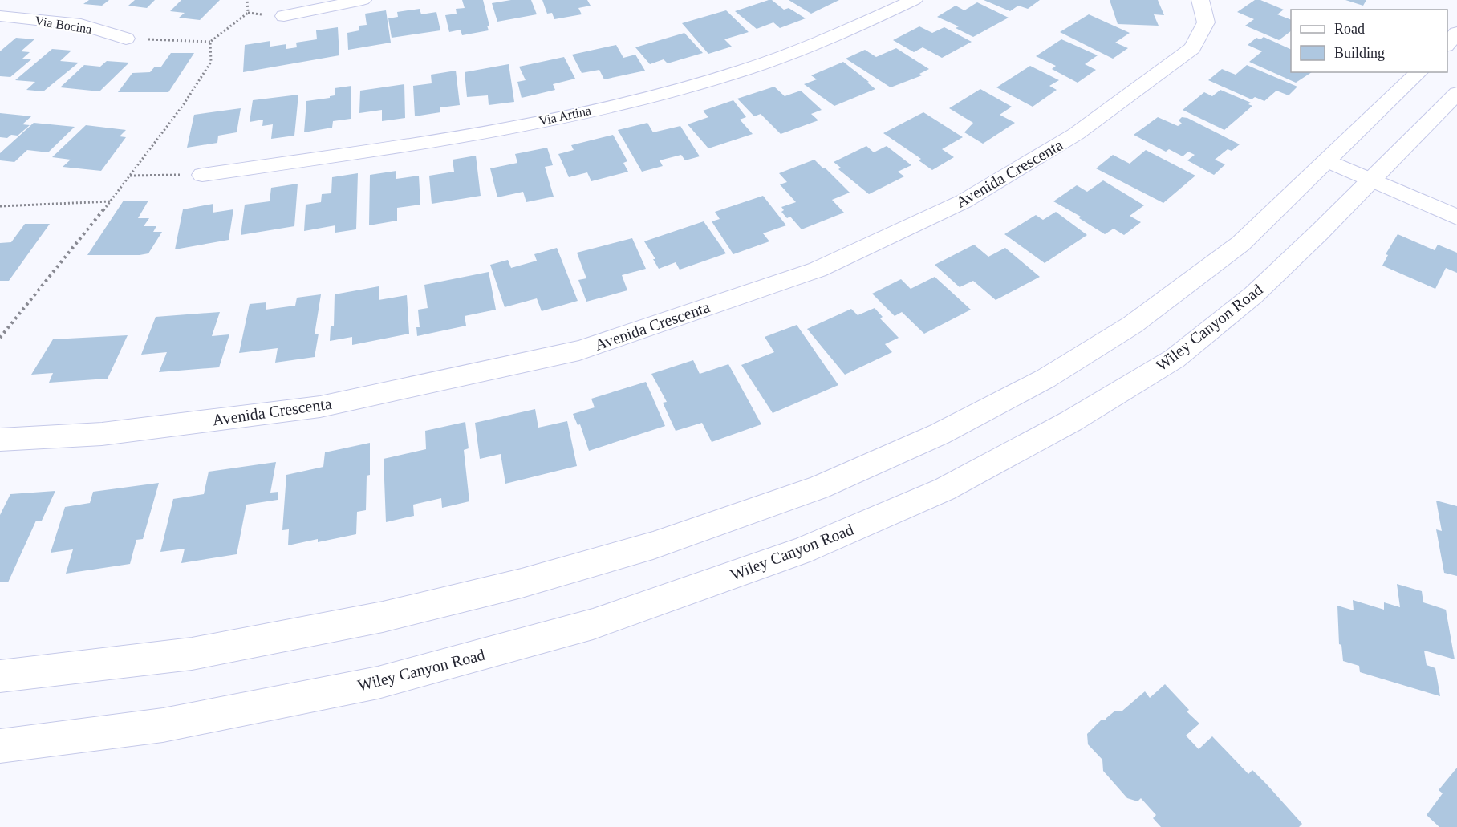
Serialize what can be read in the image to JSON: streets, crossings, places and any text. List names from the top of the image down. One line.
{"streets":{"main road":["Via Bocina","Via Artina","Avenida Crescenta","Wiley Canyon Road"]},"legend":["Road","Building"]}
